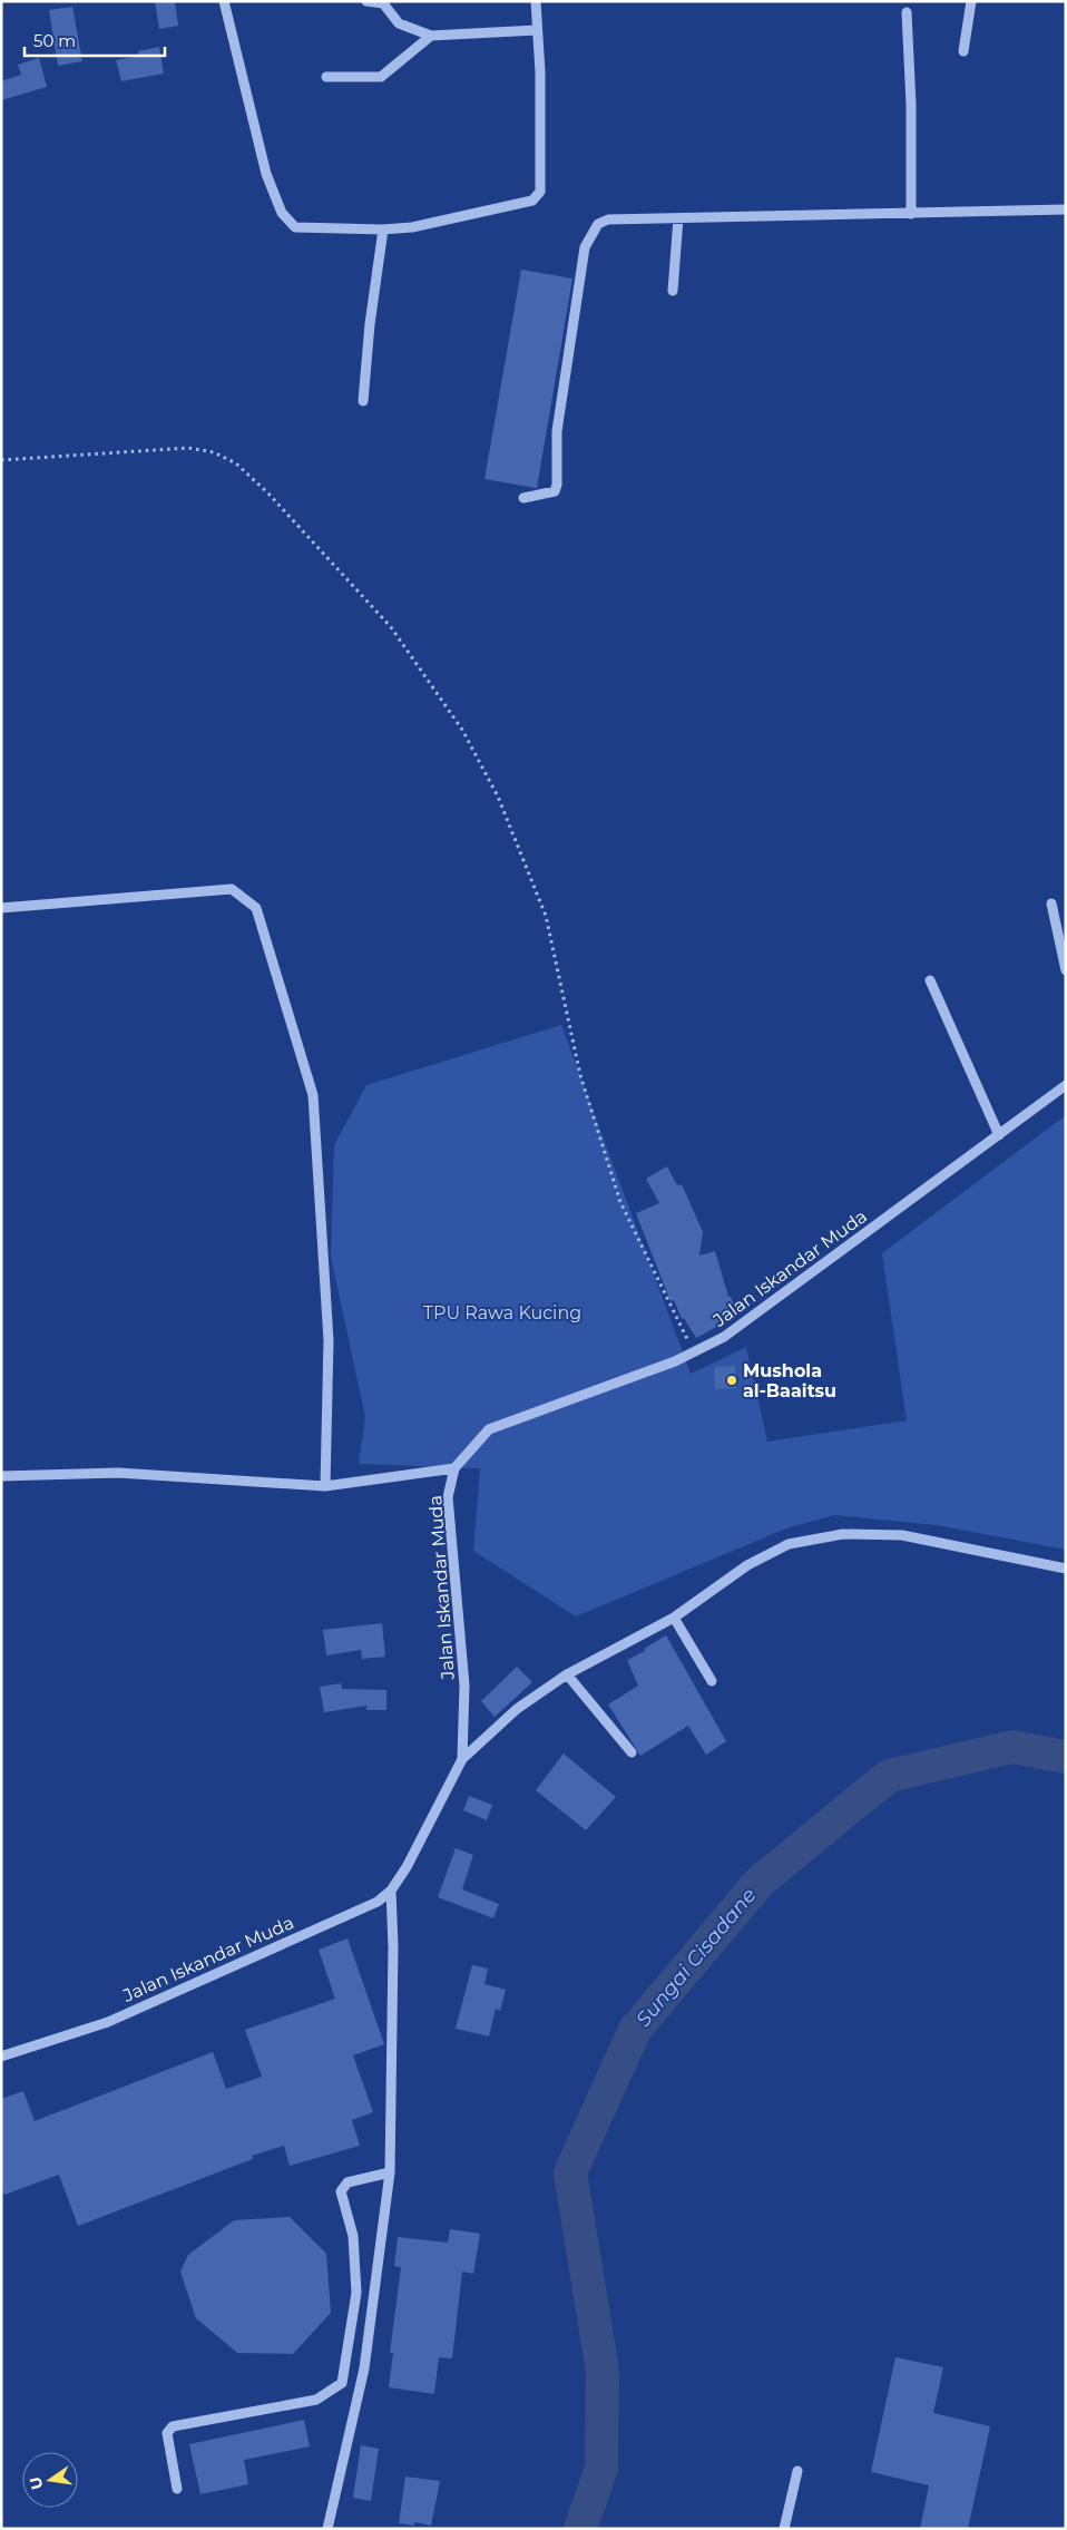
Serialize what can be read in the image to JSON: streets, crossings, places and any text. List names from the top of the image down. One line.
{"streets":{"street":["Jalan Iskandar Muda"]},"water":["Sungai Cisadane"],"parks":["TPU Rawa Kucing"],"places":["Mushola al-Baaitsu"],"scale_bar":"50 m","north":"left"}
